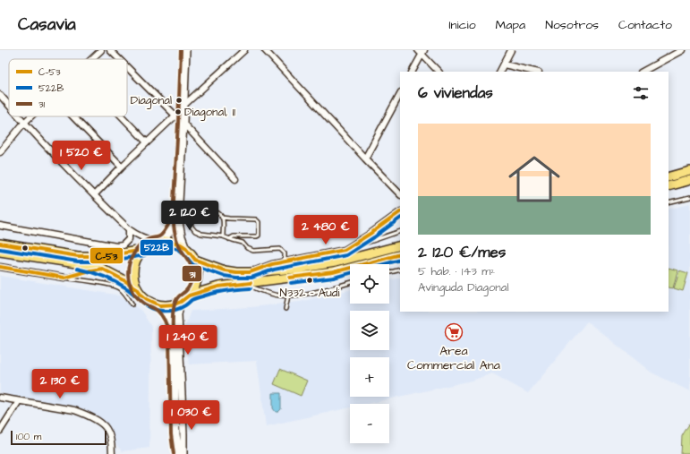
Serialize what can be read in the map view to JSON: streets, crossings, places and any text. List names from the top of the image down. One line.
{"places":{"other":["Diagonal","Diagonal, 11","N332 - Audi"],"supermarket":["Area Commercial Ana"]},"lines":["transit line 31","transit line C-53","transit line 522B"],"legend":["C-53","522B","31"],"scale_bar":"100 m","page":{"header":"Casavia","nav":["Inicio","Mapa","Nosotros","Contacto"],"heading":"6 viviendas","list":[{"name":"2 120 €/mes","note":"5 hab. · 143 m² · Avinguda Diagonal"}],"price":["1 520 €","2 120 €","2 480 €","1 240 €","2 130 €","1 030 €"],"map_buttons":["+","−"],"scale":"100 m"}}
